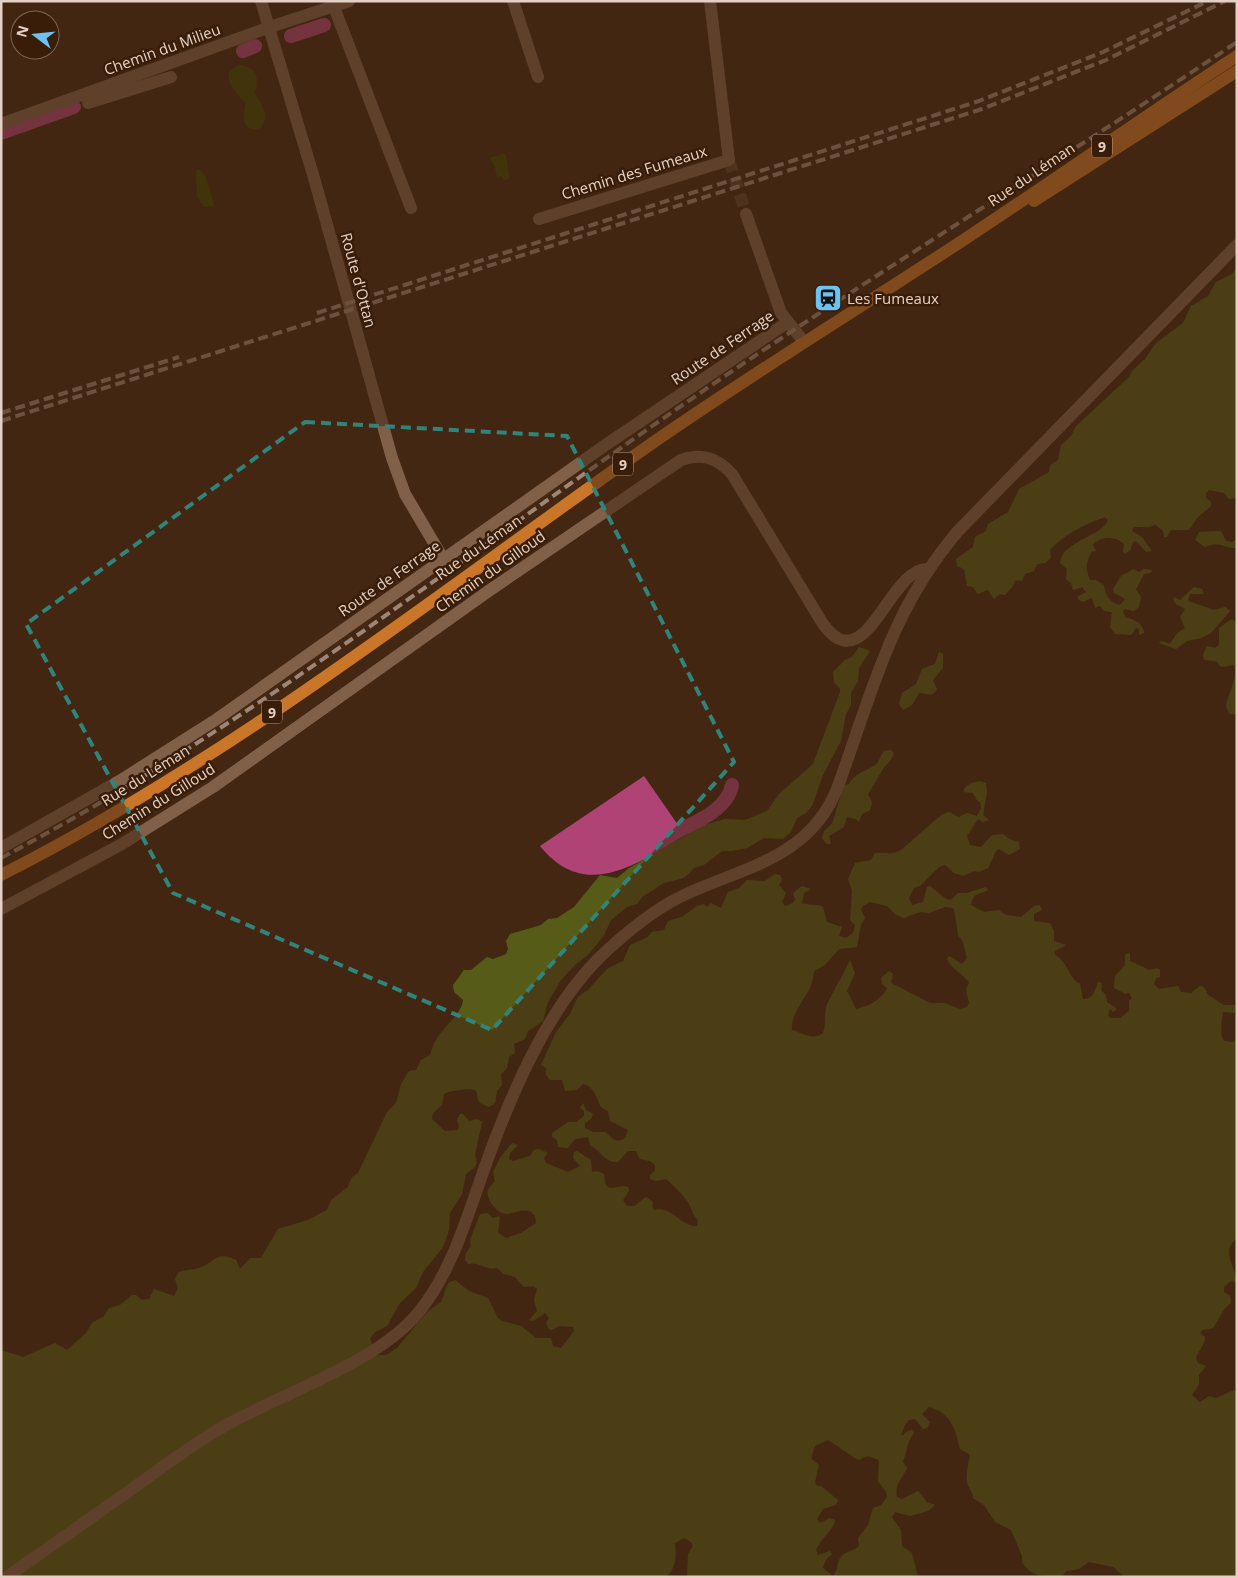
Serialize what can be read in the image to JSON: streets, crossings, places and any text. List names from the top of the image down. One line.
{"streets":{"main road":["9","Rue du Léman"],"street":["Chemin du Milieu","Chemin des Fumeaux","Route d'Ottan","Route de Ferrage","Chemin du Gilloud"]},"crossings":[["Chemin du Milieu","Route d'Ottan"],["Route d'Ottan","Route de Ferrage"]],"places":{"station":["Les Fumeaux"]},"north":"left"}
